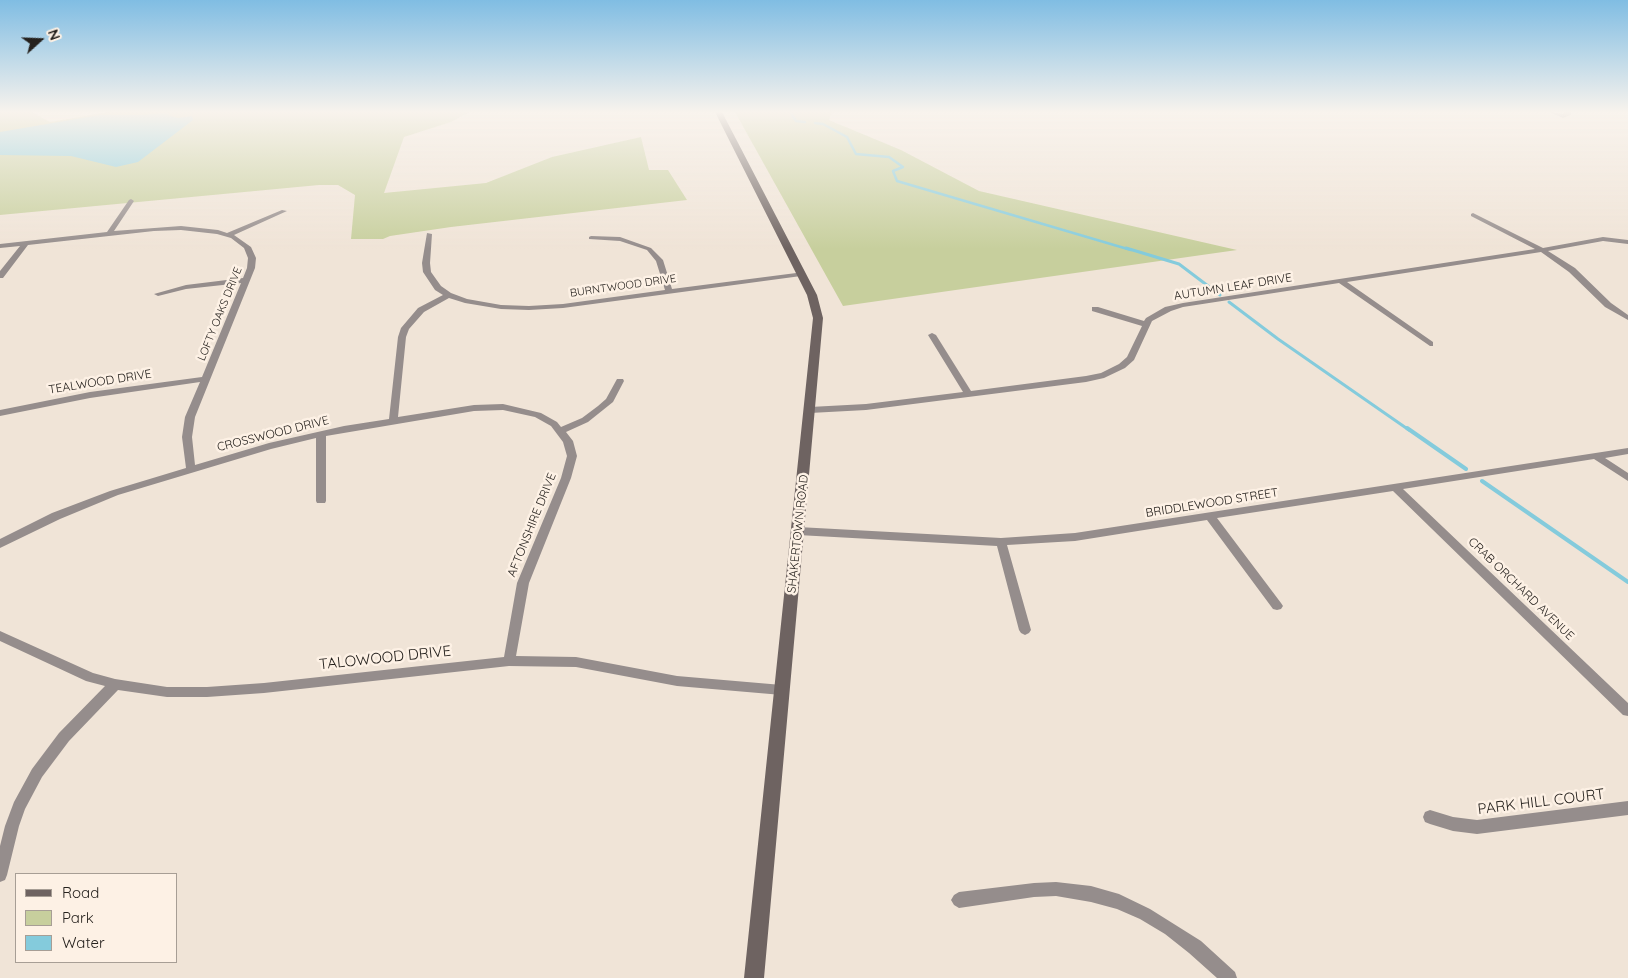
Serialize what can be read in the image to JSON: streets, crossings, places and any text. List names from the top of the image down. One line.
{"streets":{"street":["BURNTWOOD DRIVE","AUTUMN LEAF DRIVE","LOFTY OAKS DRIVE","TEALWOOD DRIVE","CROSSWOOD DRIVE","BRIDDLEWOOD STREET","AFTONSHIRE DRIVE","SHAKERTOWN ROAD","CRAB ORCHARD AVENUE","TALOWOOD DRIVE","PARK HILL COURT"]},"crossings":[["BURNTWOOD DRIVE","SHAKERTOWN ROAD"],["LOFTY OAKS DRIVE","TEALWOOD DRIVE"],["LOFTY OAKS DRIVE","CROSSWOOD DRIVE"],["CROSSWOOD DRIVE","AFTONSHIRE DRIVE"],["BRIDDLEWOOD STREET","SHAKERTOWN ROAD"],["BRIDDLEWOOD STREET","CRAB ORCHARD AVENUE"],["AFTONSHIRE DRIVE","TALOWOOD DRIVE"],["SHAKERTOWN ROAD","TALOWOOD DRIVE"]],"legend":["Road","Park","Water"],"north":"right"}
